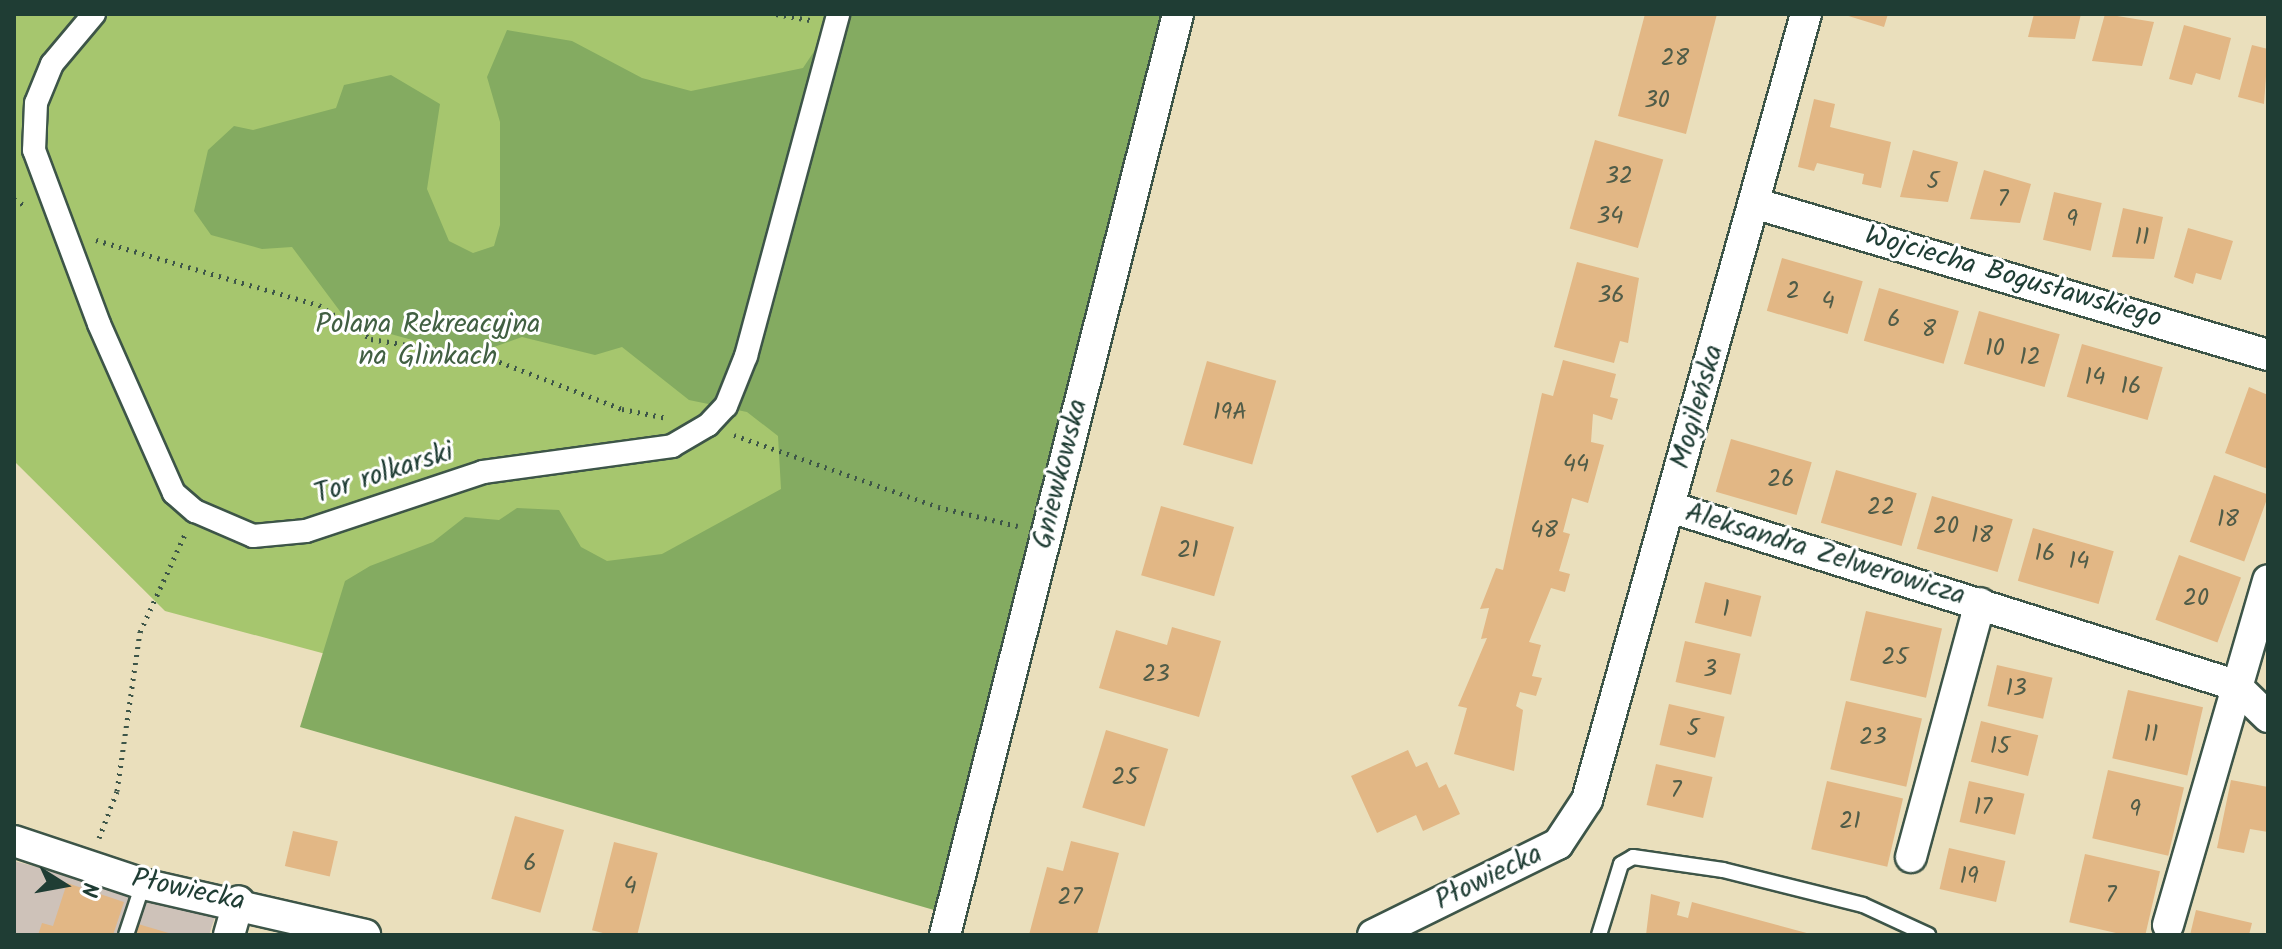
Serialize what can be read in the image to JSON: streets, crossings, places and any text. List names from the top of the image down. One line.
{"streets":{"street":["Wojciecha Bogusławskiego","Mogileńska","Tor rolkarski","Gniewkowska","Aleksandra Zelwerowicza","Płowiecka"]},"crossings":[["Wojciecha Bogusławskiego","Mogileńska"],["Mogileńska","Aleksandra Zelwerowicza"],["Mogileńska","Płowiecka"]],"parks":["Polana Rekreacyjna na Glinkach"],"house_numbers":["28","30","32","5","7","34","9","11","2","36","4","6","8","10","12","14","16","19A","44","26","22","18","20","48","18","21","16","14","20","1","25","3","23","13","5","11","23","15","25","7","17","9","21","6","19","4","7","27"],"north":"right"}
